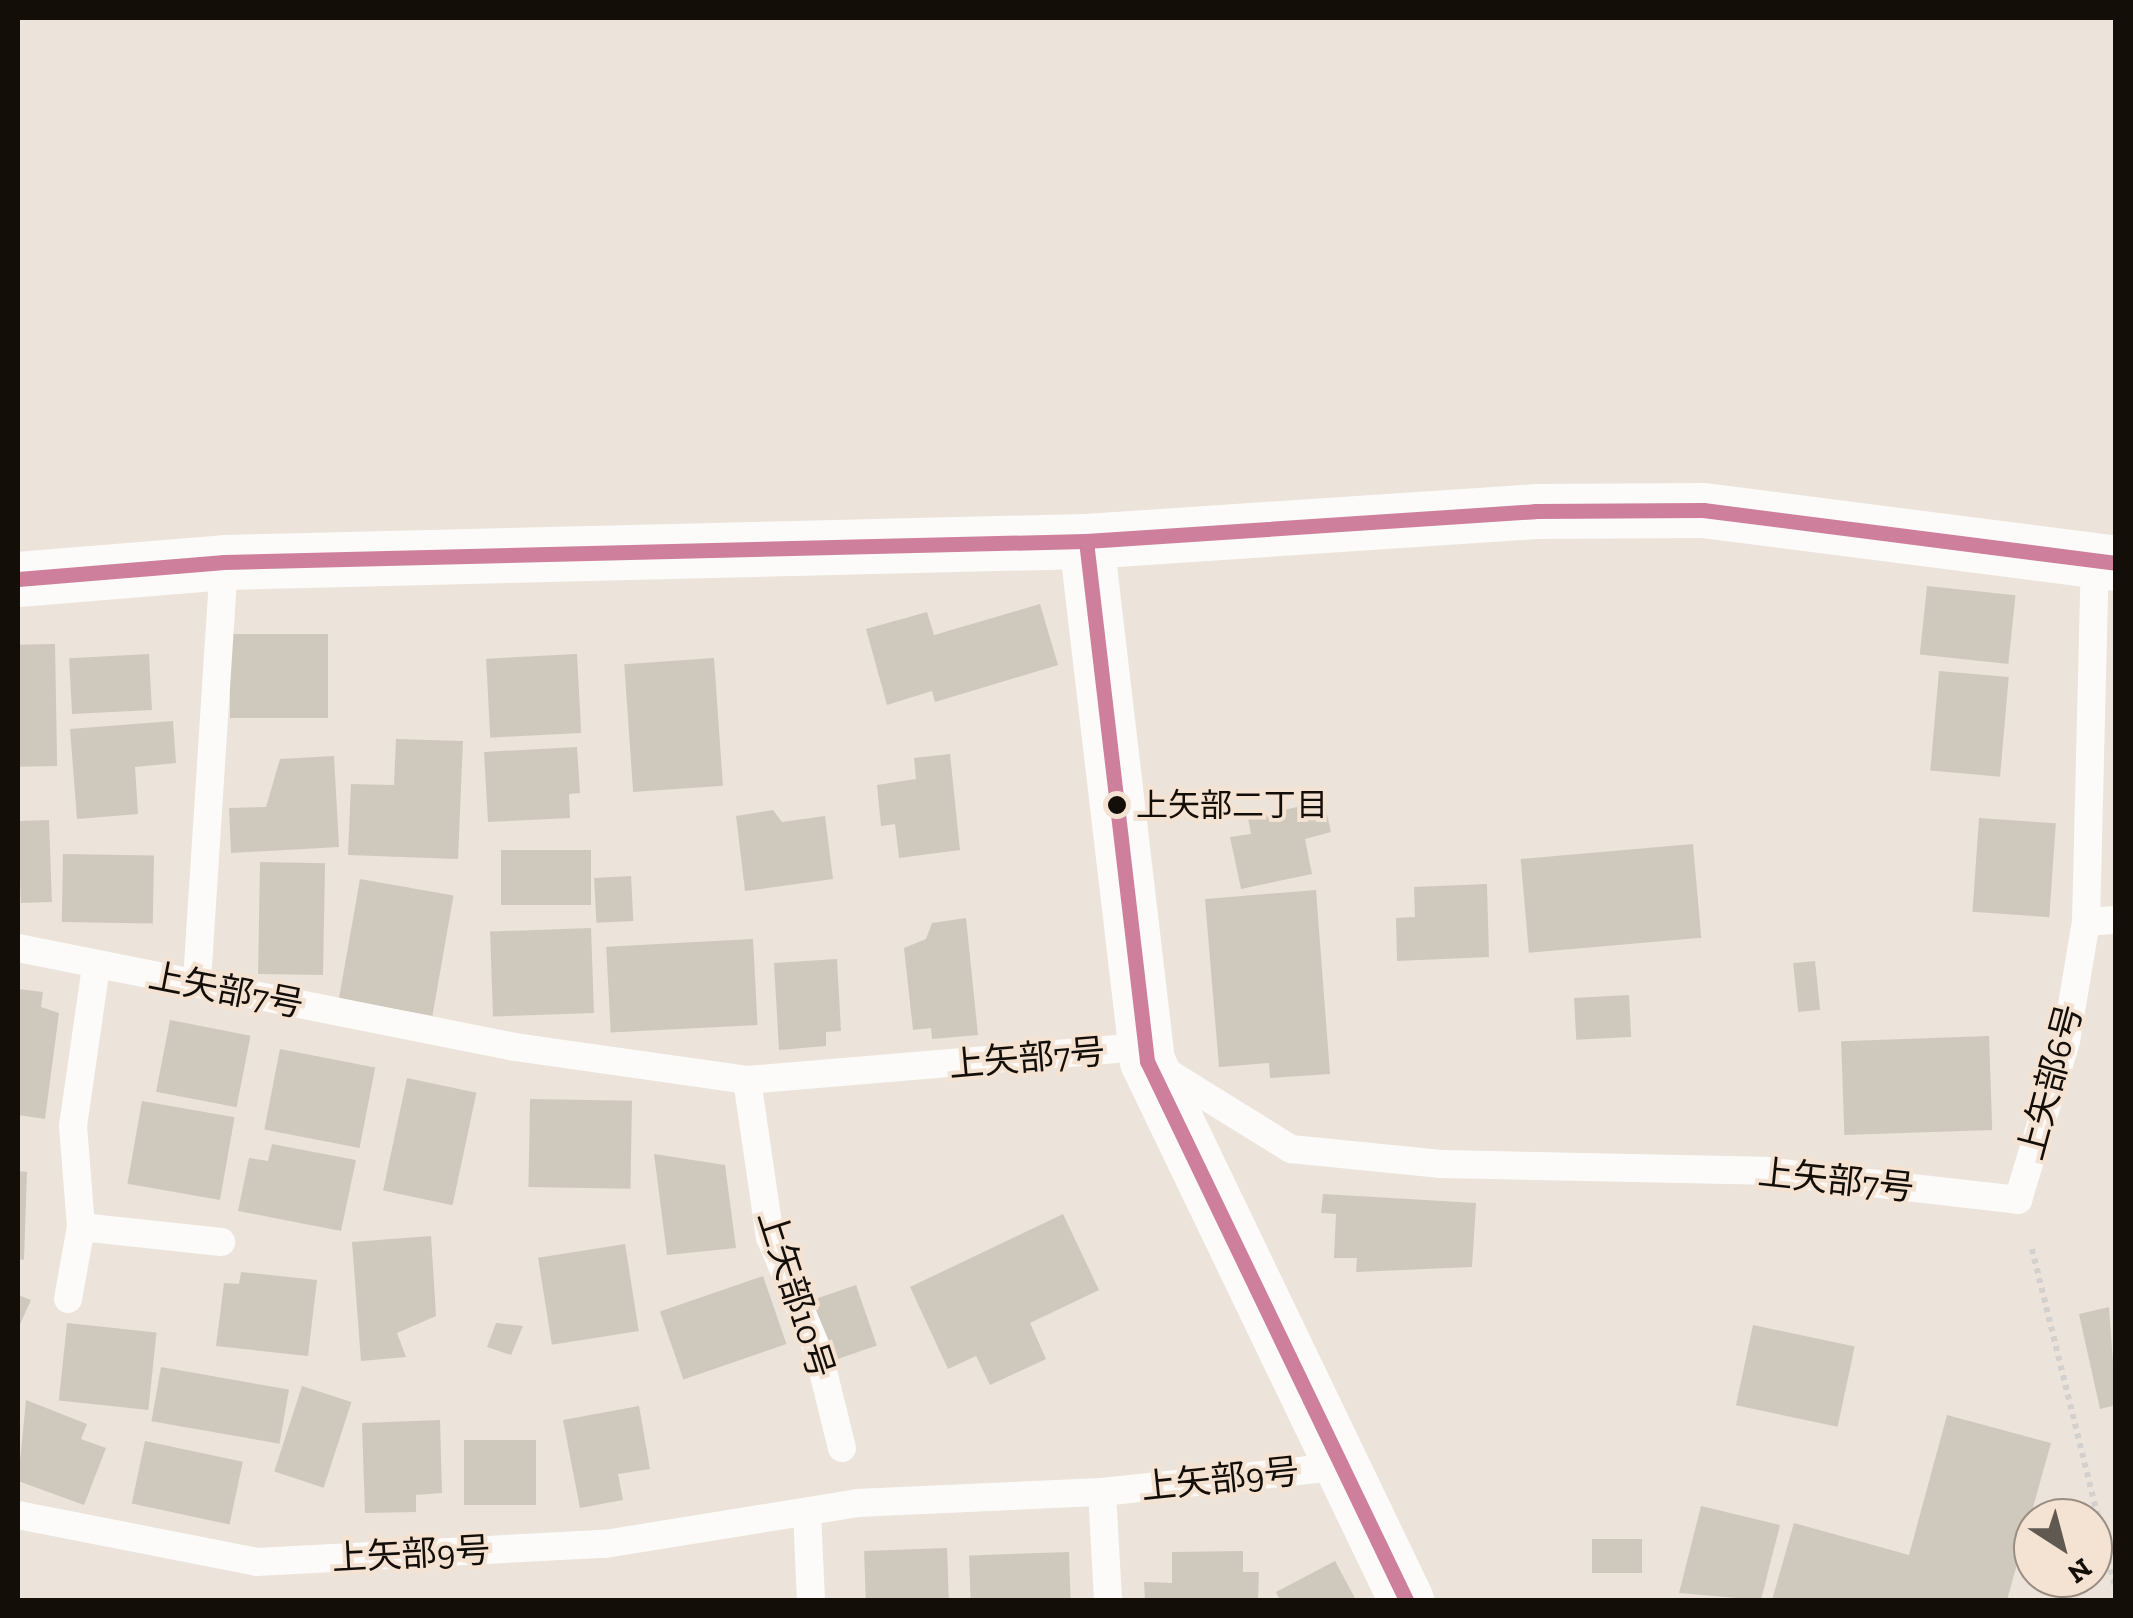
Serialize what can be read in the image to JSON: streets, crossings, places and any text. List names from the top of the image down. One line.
{"streets":{"lane":["上矢部7号","上矢部6号","上矢部10号","上矢部9号"]},"crossings":[["上矢部7号","上矢部6号"],["上矢部7号","上矢部10号"]],"places":["上矢部二丁目"],"north":"bottom right"}
